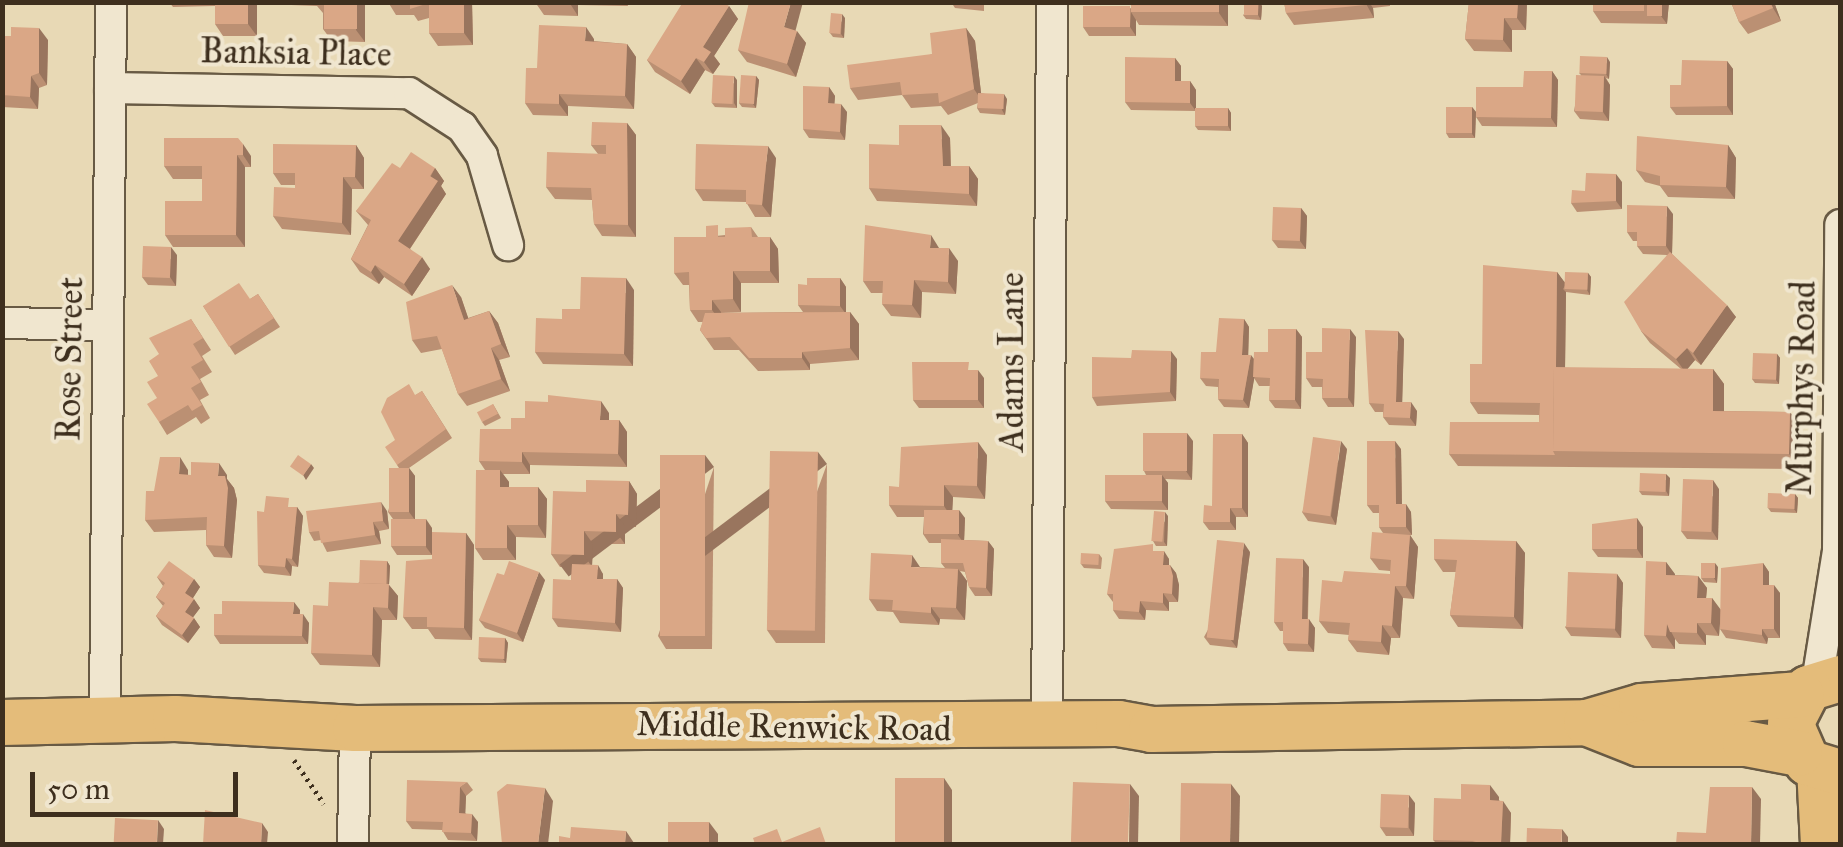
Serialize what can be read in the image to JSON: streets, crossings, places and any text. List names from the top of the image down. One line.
{"streets":{"highway":["Middle Renwick Road"],"street":["Banksia Place","Rose Street","Adams Lane","Murphys Road"]},"crossings":[["Banksia Place","Rose Street"],["Rose Street","Middle Renwick Road"],["Adams Lane","Middle Renwick Road"],["Murphys Road","Middle Renwick Road"]],"scale_bar":"50 m"}
